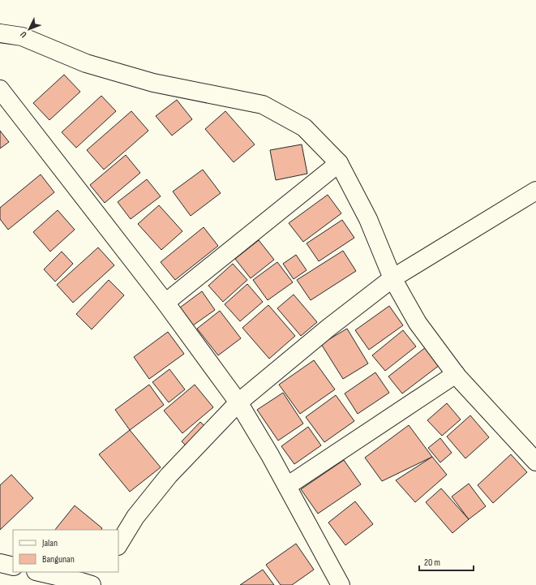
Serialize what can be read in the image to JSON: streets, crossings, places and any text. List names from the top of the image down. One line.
{"legend":["Jalan","Bangunan"],"scale_bar":"20 m","north":"bottom left"}
